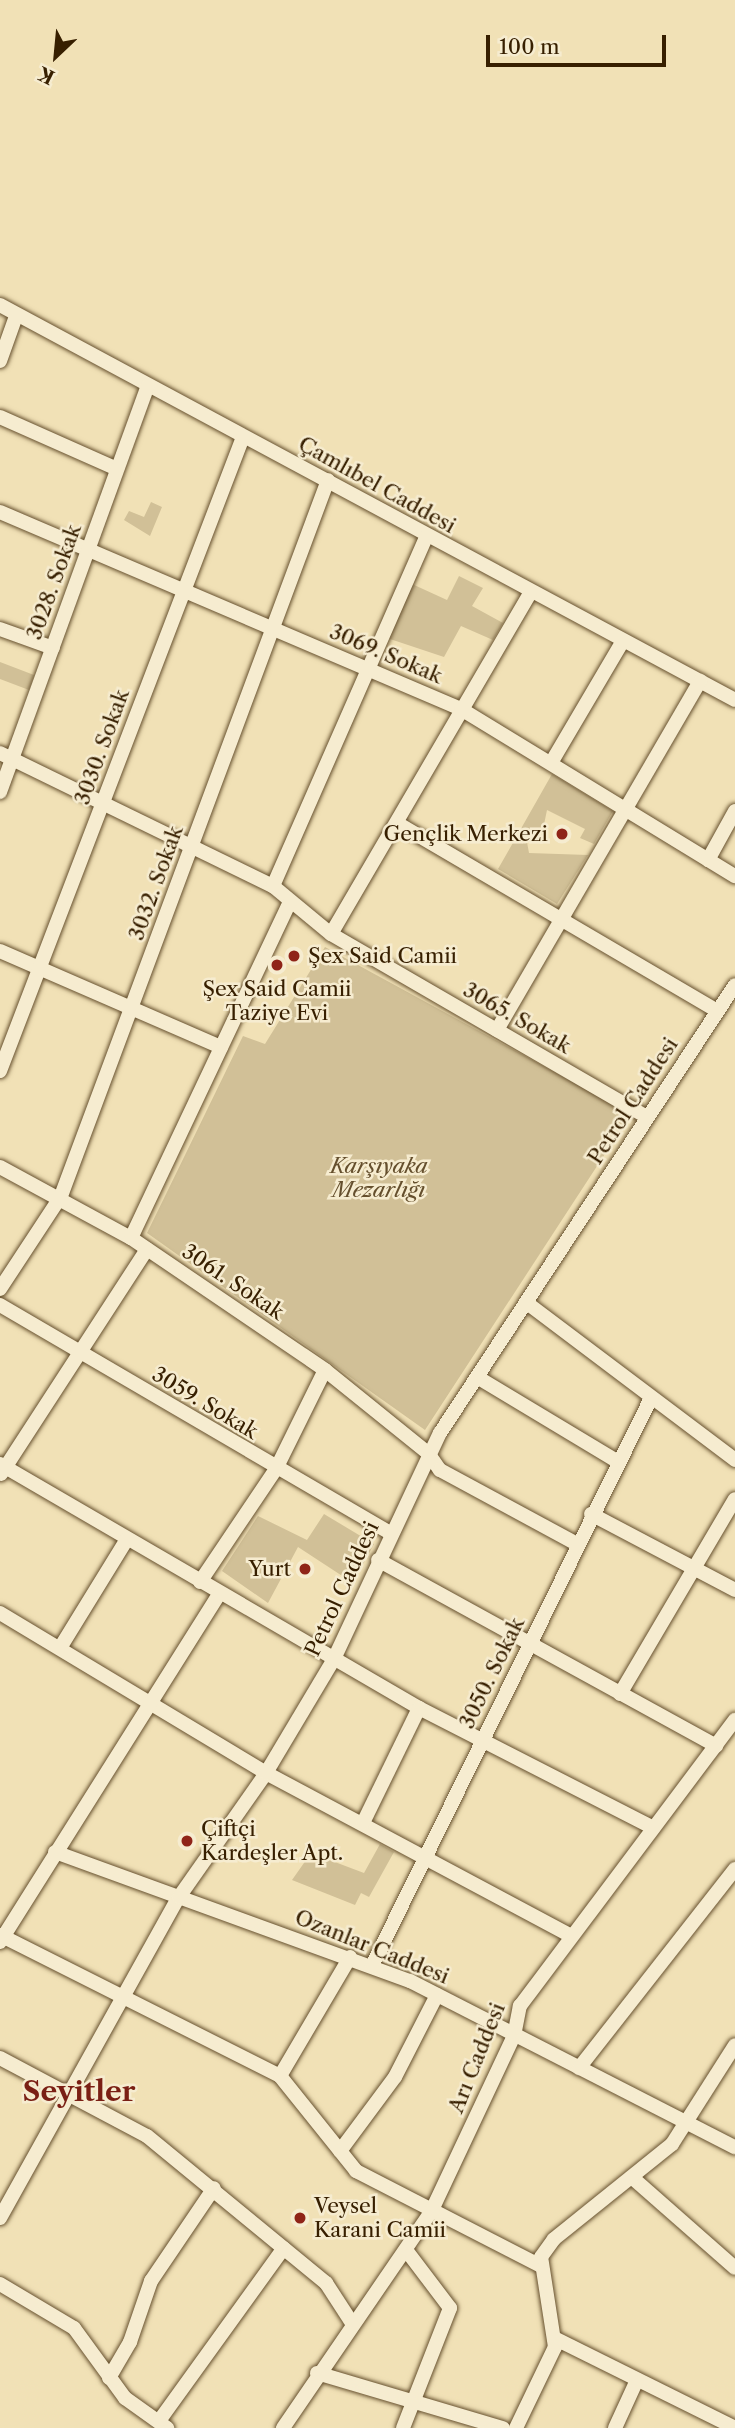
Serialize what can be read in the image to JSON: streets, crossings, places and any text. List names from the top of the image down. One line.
{"streets":{"street":["Çamlıbel Caddesi","3028. Sokak","3069. Sokak","3030. Sokak","3032. Sokak","3065. Sokak","Petrol Caddesi","3061. Sokak","3059. Sokak","3050. Sokak","Ozanlar Caddesi","Arı Caddesi"]},"crossings":[["Çamlıbel Caddesi","3028. Sokak"],["Çamlıbel Caddesi","3030. Sokak"],["Çamlıbel Caddesi","3032. Sokak"],["3028. Sokak","3069. Sokak"],["3028. Sokak","3065. Sokak"],["3069. Sokak","3030. Sokak"],["3069. Sokak","3032. Sokak"],["3030. Sokak","3065. Sokak"],["3032. Sokak","3065. Sokak"],["3032. Sokak","3061. Sokak"],["3065. Sokak","Petrol Caddesi"],["Petrol Caddesi","3061. Sokak"],["Petrol Caddesi","3059. Sokak"],["Petrol Caddesi","Ozanlar Caddesi"],["3061. Sokak","3050. Sokak"],["3050. Sokak","Ozanlar Caddesi"],["Ozanlar Caddesi","Arı Caddesi"]],"districts":["Seyitler"],"parks":["Karşıyaka Mezarlığı"],"places":["Gençlik Merkezi","Şex Said Camii","Şex Said Camii Taziye Evi","Yurt","Çiftçi Kardeşler Apt.","Veysel Karani Camii"],"scale_bar":"100 m","north":"bottom left"}
